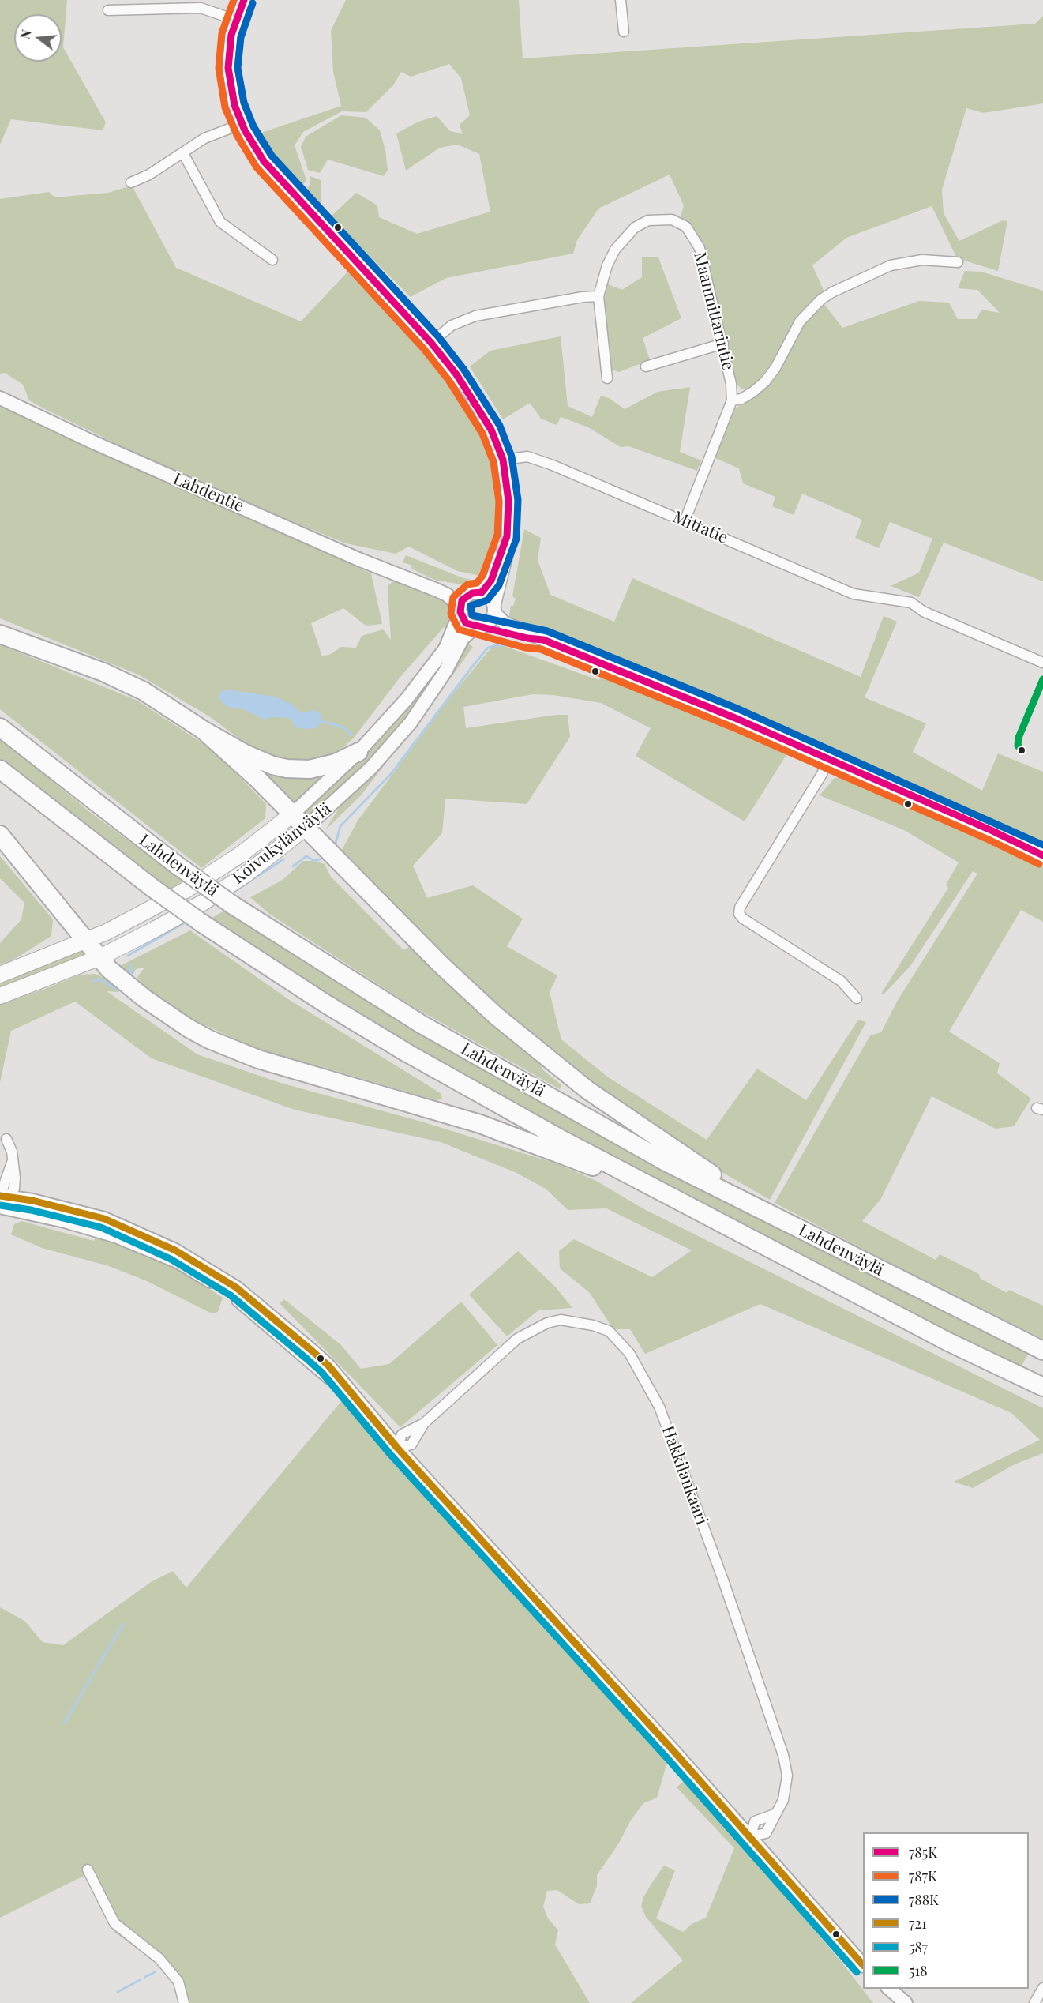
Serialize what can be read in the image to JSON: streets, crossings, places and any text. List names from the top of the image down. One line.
{"streets":{"highway":["Lahdenväylä"],"main road":["Lahdentie","Koivukylänväylä"],"street":["Maanmittarintie","Mittatie","Hakkilankaari"]},"crossings":[["Maanmittarintie","Mittatie"],["Lahdentie","Koivukylänväylä"]],"lines":["transit line 785K","transit line 787K","transit line 788K","transit line 518","transit line 721","transit line 587"],"legend":["785K","787K","788K","721","587","518"],"north":"left"}
